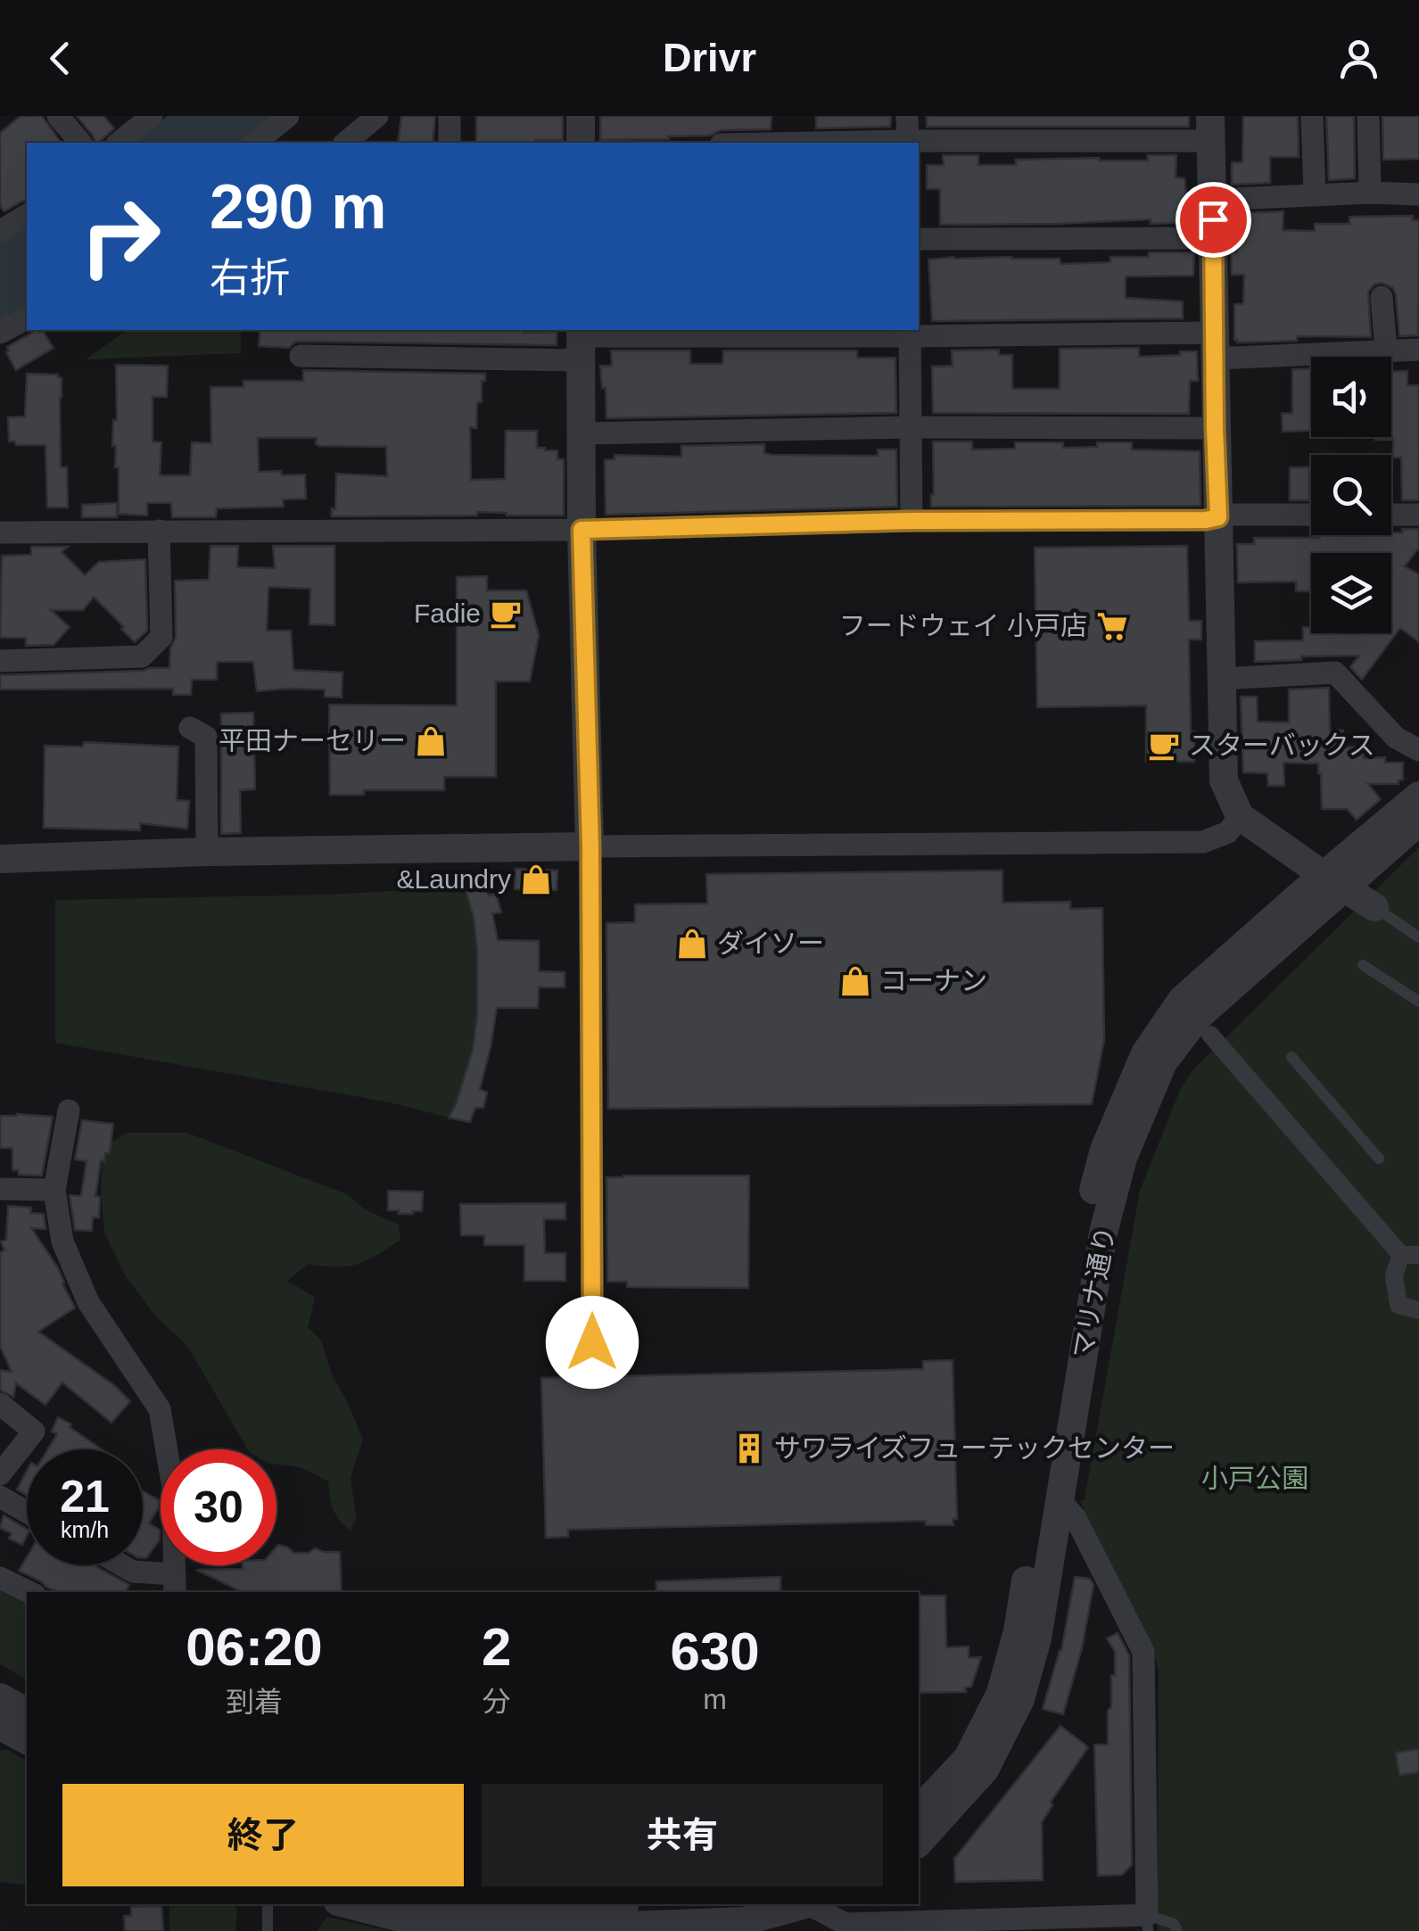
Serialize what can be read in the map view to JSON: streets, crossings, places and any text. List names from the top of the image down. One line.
{"streets":{"street":["マリナ通り"]},"parks":["小戸公園"],"places":{"cafe":["Fadie","スターバックス"],"supermarket":["フードウェイ 小戸店"],"shop":["平田ナーセリー","&Laundry","ダイソー","コーナン"],"building":["サワライズフューテックセンター"]},"page":{"header":"Drivr","turn":["290 m","右折"],"speed":"21 km/h","limit":"30","eta":["06:20","到着","2","分","630","m"],"buttons":["終了","共有"]}}
